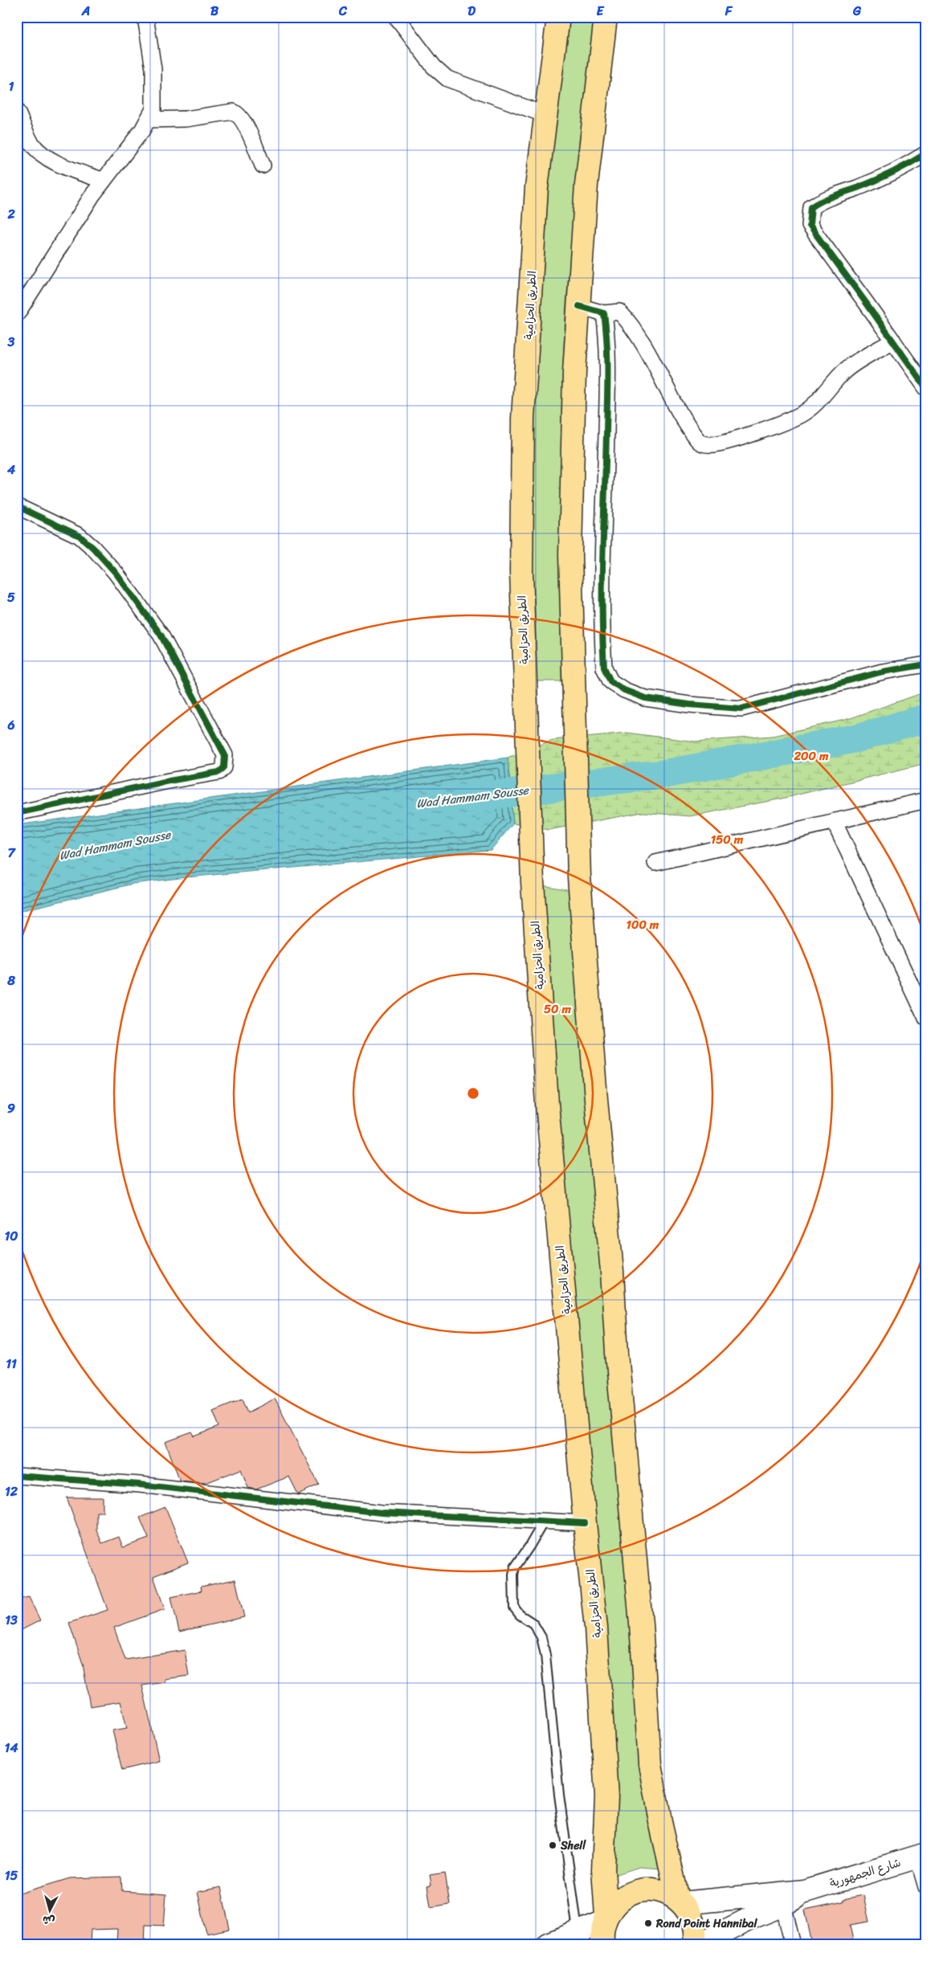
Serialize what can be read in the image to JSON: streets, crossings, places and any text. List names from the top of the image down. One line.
{"streets":{"highway":["الطريق الحزامية"],"main road":["شارع الجمهورية"]},"water":["Wad Hammam Sousse"],"places":["Shell","Rond Point Hannibal"],"north":"bottom","grid":{"columns":["A","B","C","D","E","F","G"],"rows":["1","2","3","4","5","6","7","8","9","10","11","12","13","14","15"]},"rings":["200 m","150 m","100 m","50 m"]}
